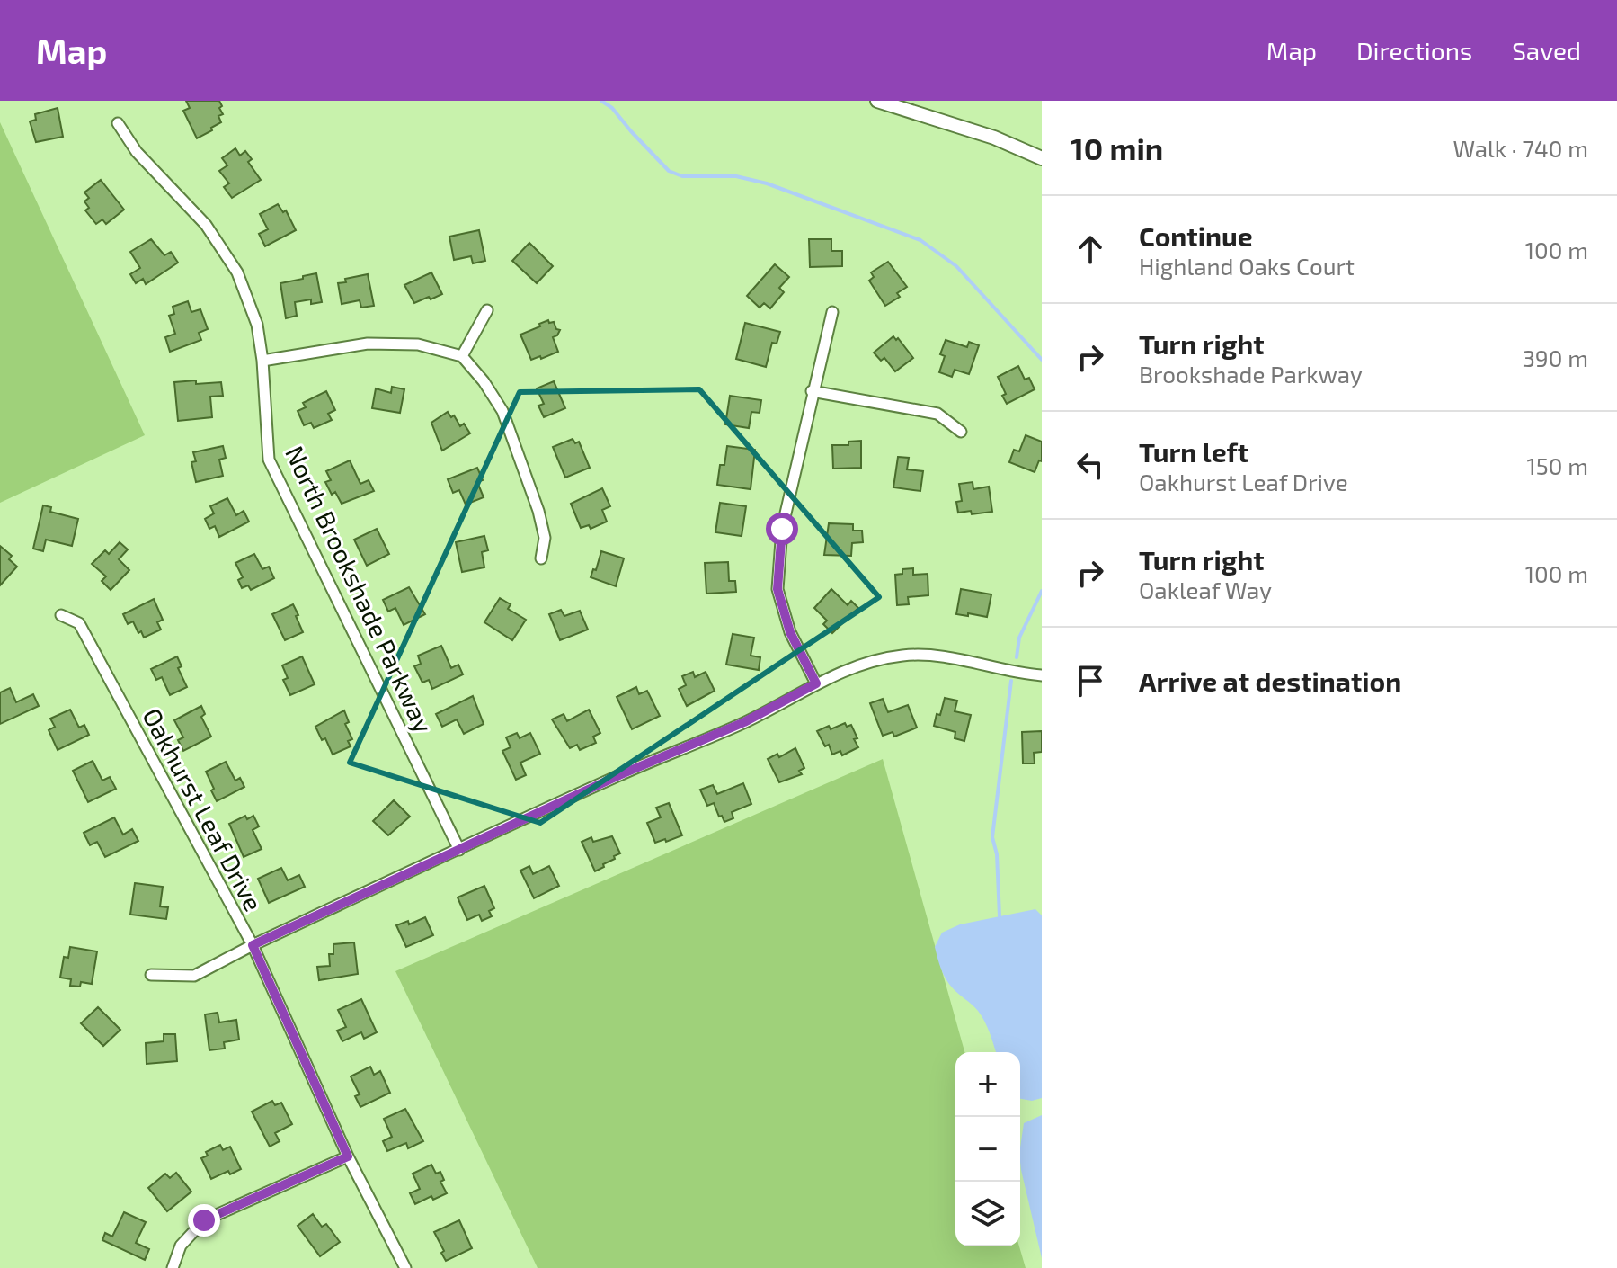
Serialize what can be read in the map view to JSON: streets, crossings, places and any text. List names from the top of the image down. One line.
{"streets":{"street":["North Brookshade Parkway","Oakhurst Leaf Drive"]},"page":{"header":"Map","nav":["Map","Directions","Saved"],"heading":["10 min","Walk · 740 m"],"list":[["Continue","Highland Oaks Court","100 m"],["Turn right","Brookshade Parkway","390 m"],["Turn left","Oakhurst Leaf Drive","150 m"],["Turn right","Oakleaf Way","100 m"],"Arrive at destination"],"map_buttons":["+","−"]}}
